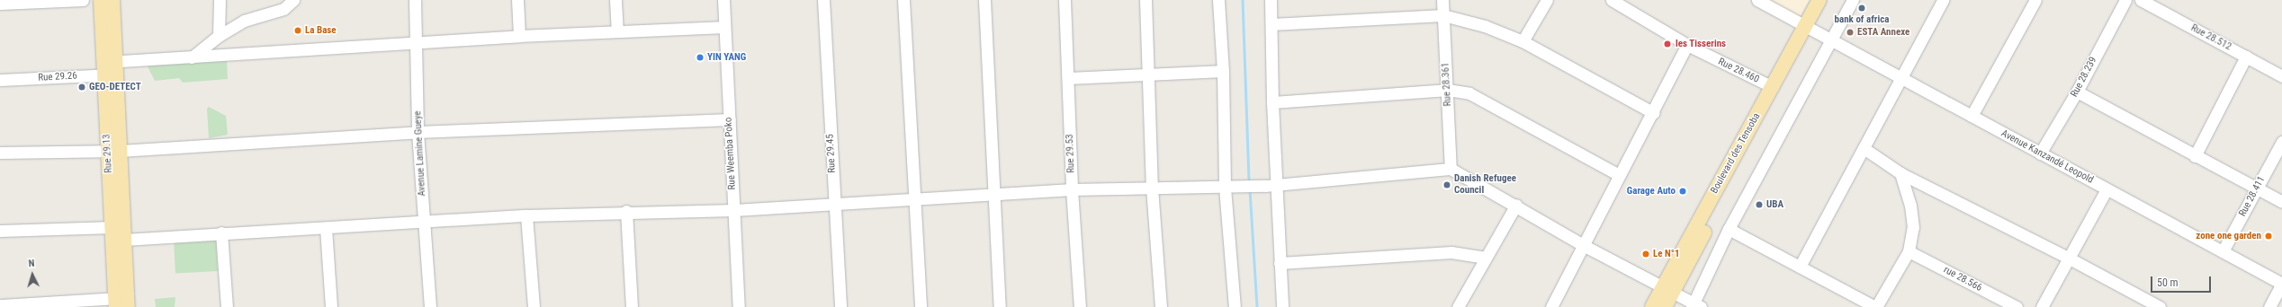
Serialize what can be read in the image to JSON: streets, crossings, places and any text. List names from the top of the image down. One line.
{"streets":{"main road":["Rue 29.13","Boulevard des Tensoba"],"street":["Rue 28.512","Rue 28.460","Rue 29.26","Rue 28.239","Rue 28.361","Avenue Lamine Gueye","Rue Weemba Poko","Rue 29.45","Rue 29.53","Avenue Kanzandé Leopold","Rue 28.411","rue 28.566"]},"crossings":[["Rue 28.460","Boulevard des Tensoba"],["Rue 29.26","Avenue Lamine Gueye"],["Rue 29.26","Rue Weemba Poko"],["Rue 28.239","Avenue Kanzandé Leopold"],["Boulevard des Tensoba","Avenue Kanzandé Leopold"],["Avenue Kanzandé Leopold","Rue 28.411"]],"places":["bank of africa","La Base","ESTA Annexe","les Tisserins","YIN YANG","GEO-DETECT","Danish Refugee Council","Garage Auto","UBA","zone one garden","Le N°1"],"scale_bar":"50 m","north":"top"}
